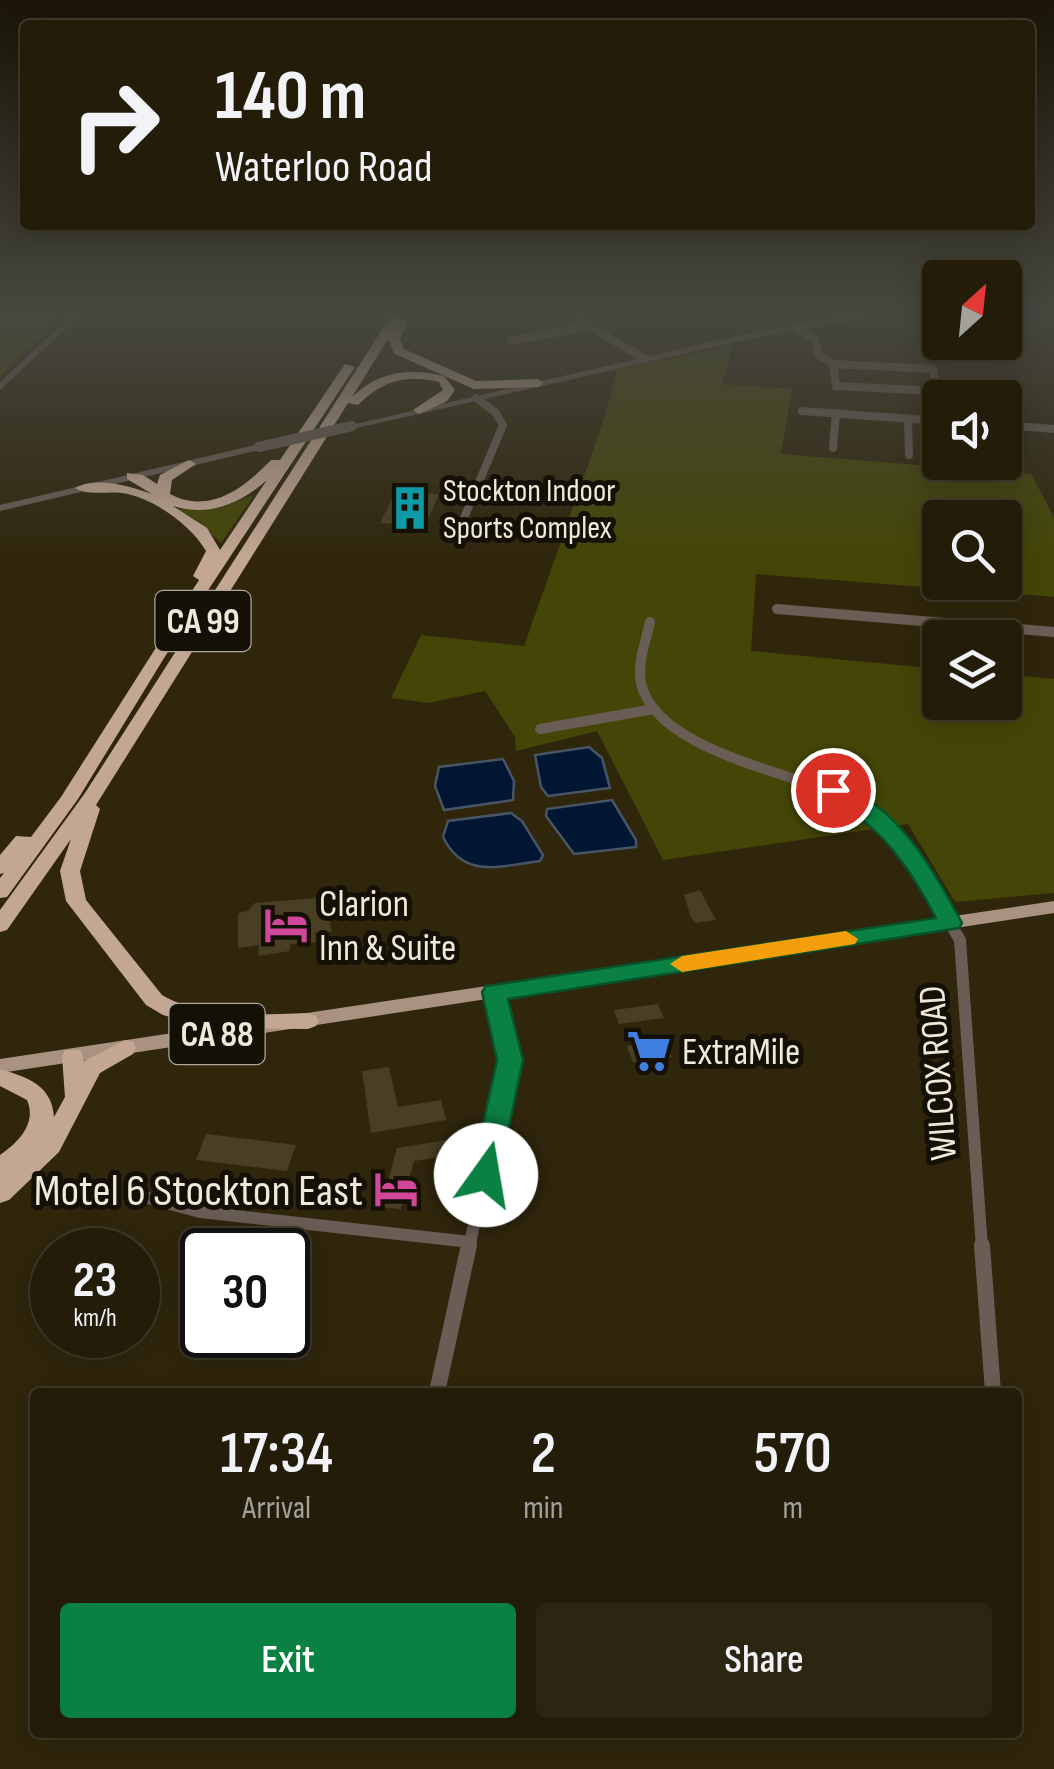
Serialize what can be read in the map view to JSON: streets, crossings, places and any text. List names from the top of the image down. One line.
{"streets":{"highway":["CA 99"],"main road":["CA 88"],"street":["WILCOX ROAD"]},"crossings":[["CA 88","WILCOX ROAD"]],"places":{"building":["Stockton Indoor Sports Complex"],"hotel":["Clarion Inn & Suite","Motel 6 Stockton East"],"supermarket":["ExtraMile"]},"north":"top right","page":{"turn":["140 m","Waterloo Road"],"speed":"23 km/h","limit":"30","eta":["17:34","Arrival","2","min","570","m"],"buttons":["Exit","Share"]}}
